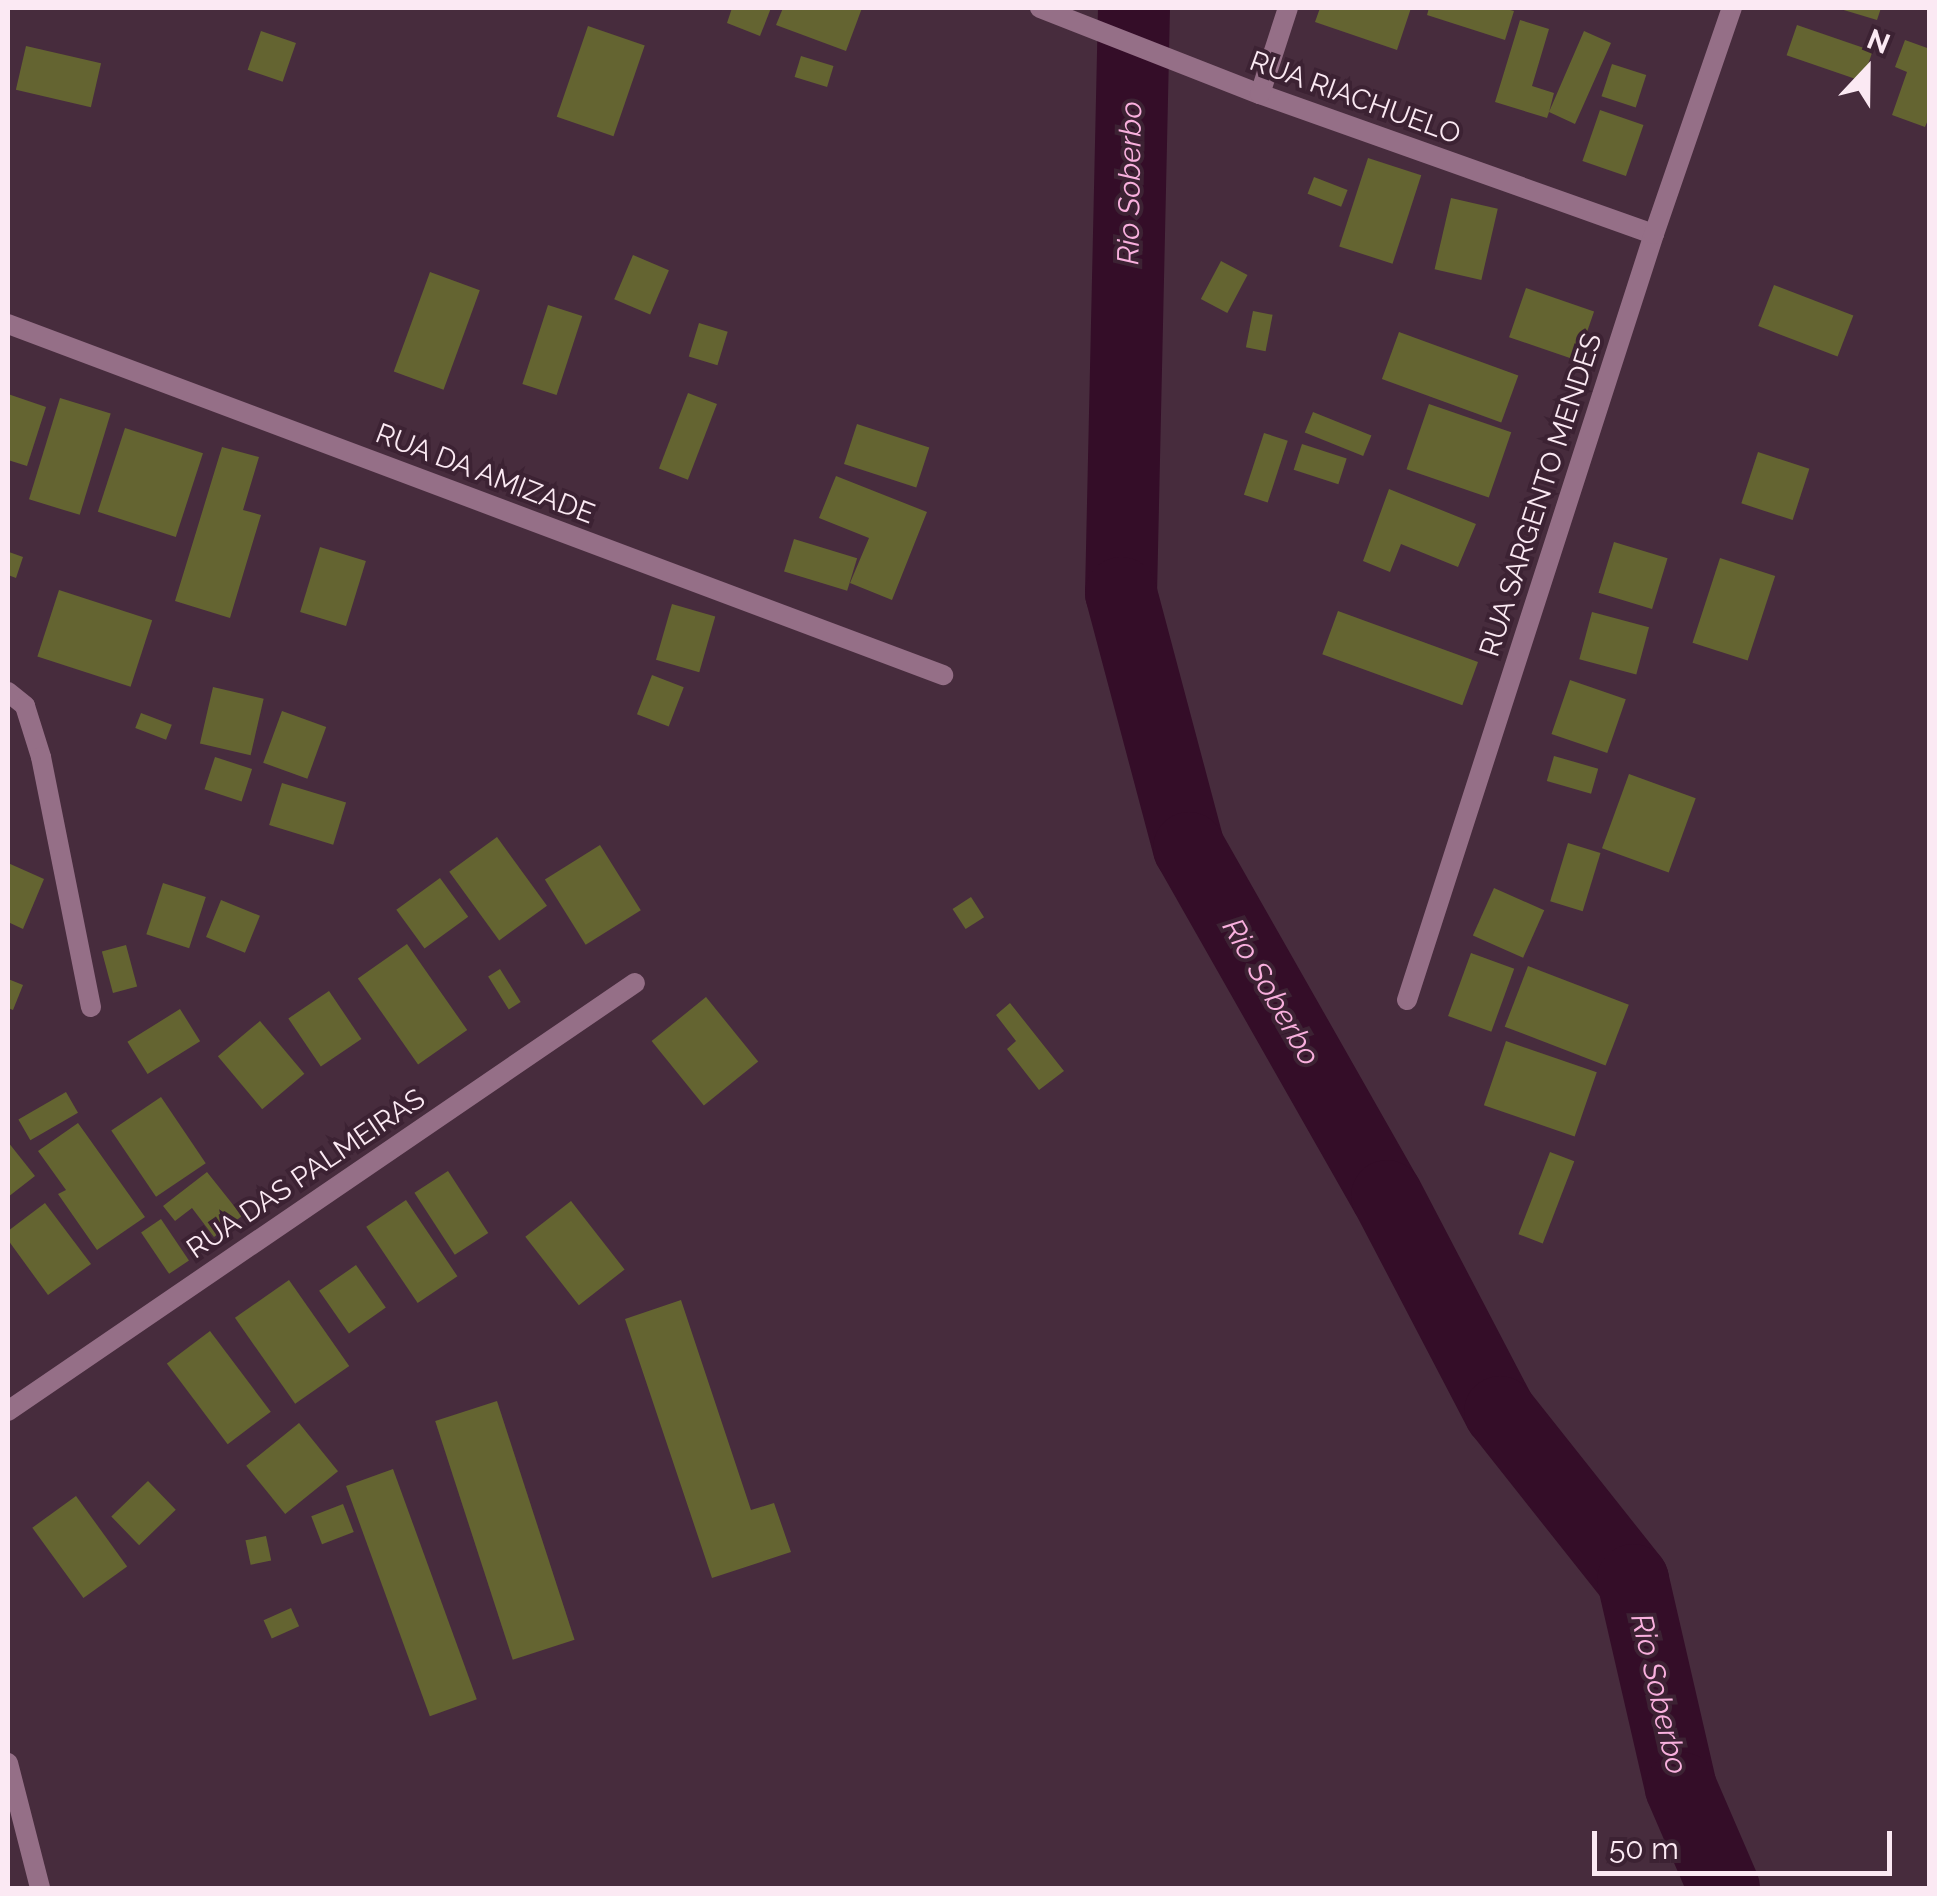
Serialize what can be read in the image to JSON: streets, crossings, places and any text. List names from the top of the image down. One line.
{"streets":{"street":["RUA RIACHUELO","RUA DA AMIZADE","RUA SARGENTO MENDES","RUA DAS PALMEIRAS"]},"crossings":[["RUA RIACHUELO","RUA SARGENTO MENDES"]],"water":["Rio Soberbo"],"scale_bar":"50 m","north":"top"}
